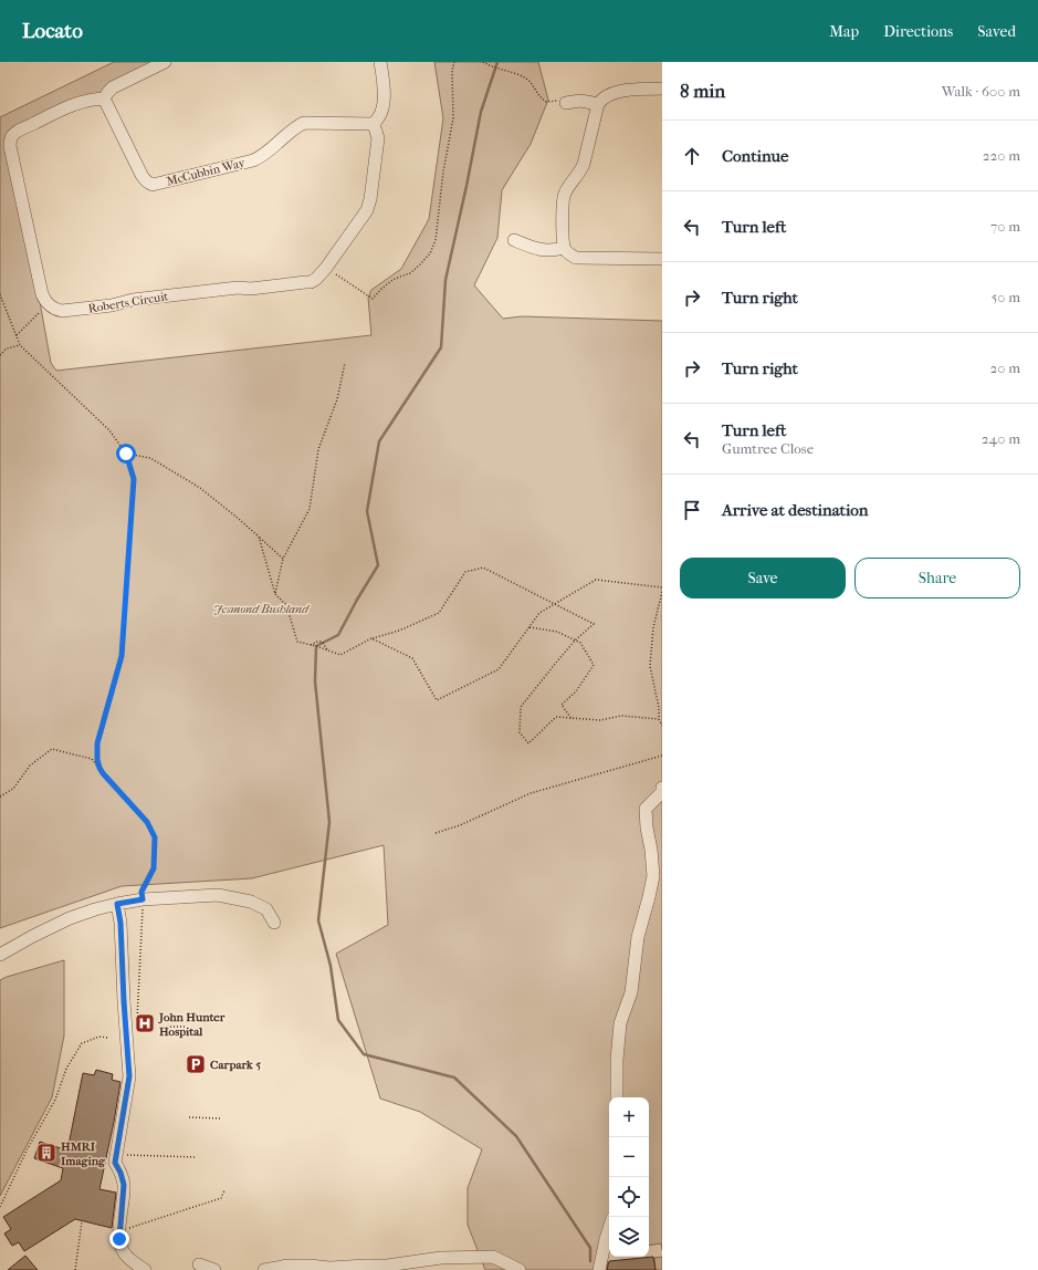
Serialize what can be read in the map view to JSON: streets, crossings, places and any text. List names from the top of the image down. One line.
{"streets":{"street":["McCubbin Way","Roberts Circuit"]},"crossings":[["McCubbin Way","Roberts Circuit"]],"parks":["Jesmond Bushland"],"places":{"hospital":["John Hunter Hospital"],"parking":["Carpark 5"],"building":["HMRI Imaging"]},"page":{"header":"Locato","nav":["Map","Directions","Saved"],"heading":["8 min","Walk · 600 m"],"list":[["Continue","220 m"],["Turn left","70 m"],["Turn right","50 m"],["Turn right","20 m"],["Turn left","Gumtree Close","240 m"],"Arrive at destination"],"buttons":["Save","Share"],"map_buttons":["+","−"]}}
